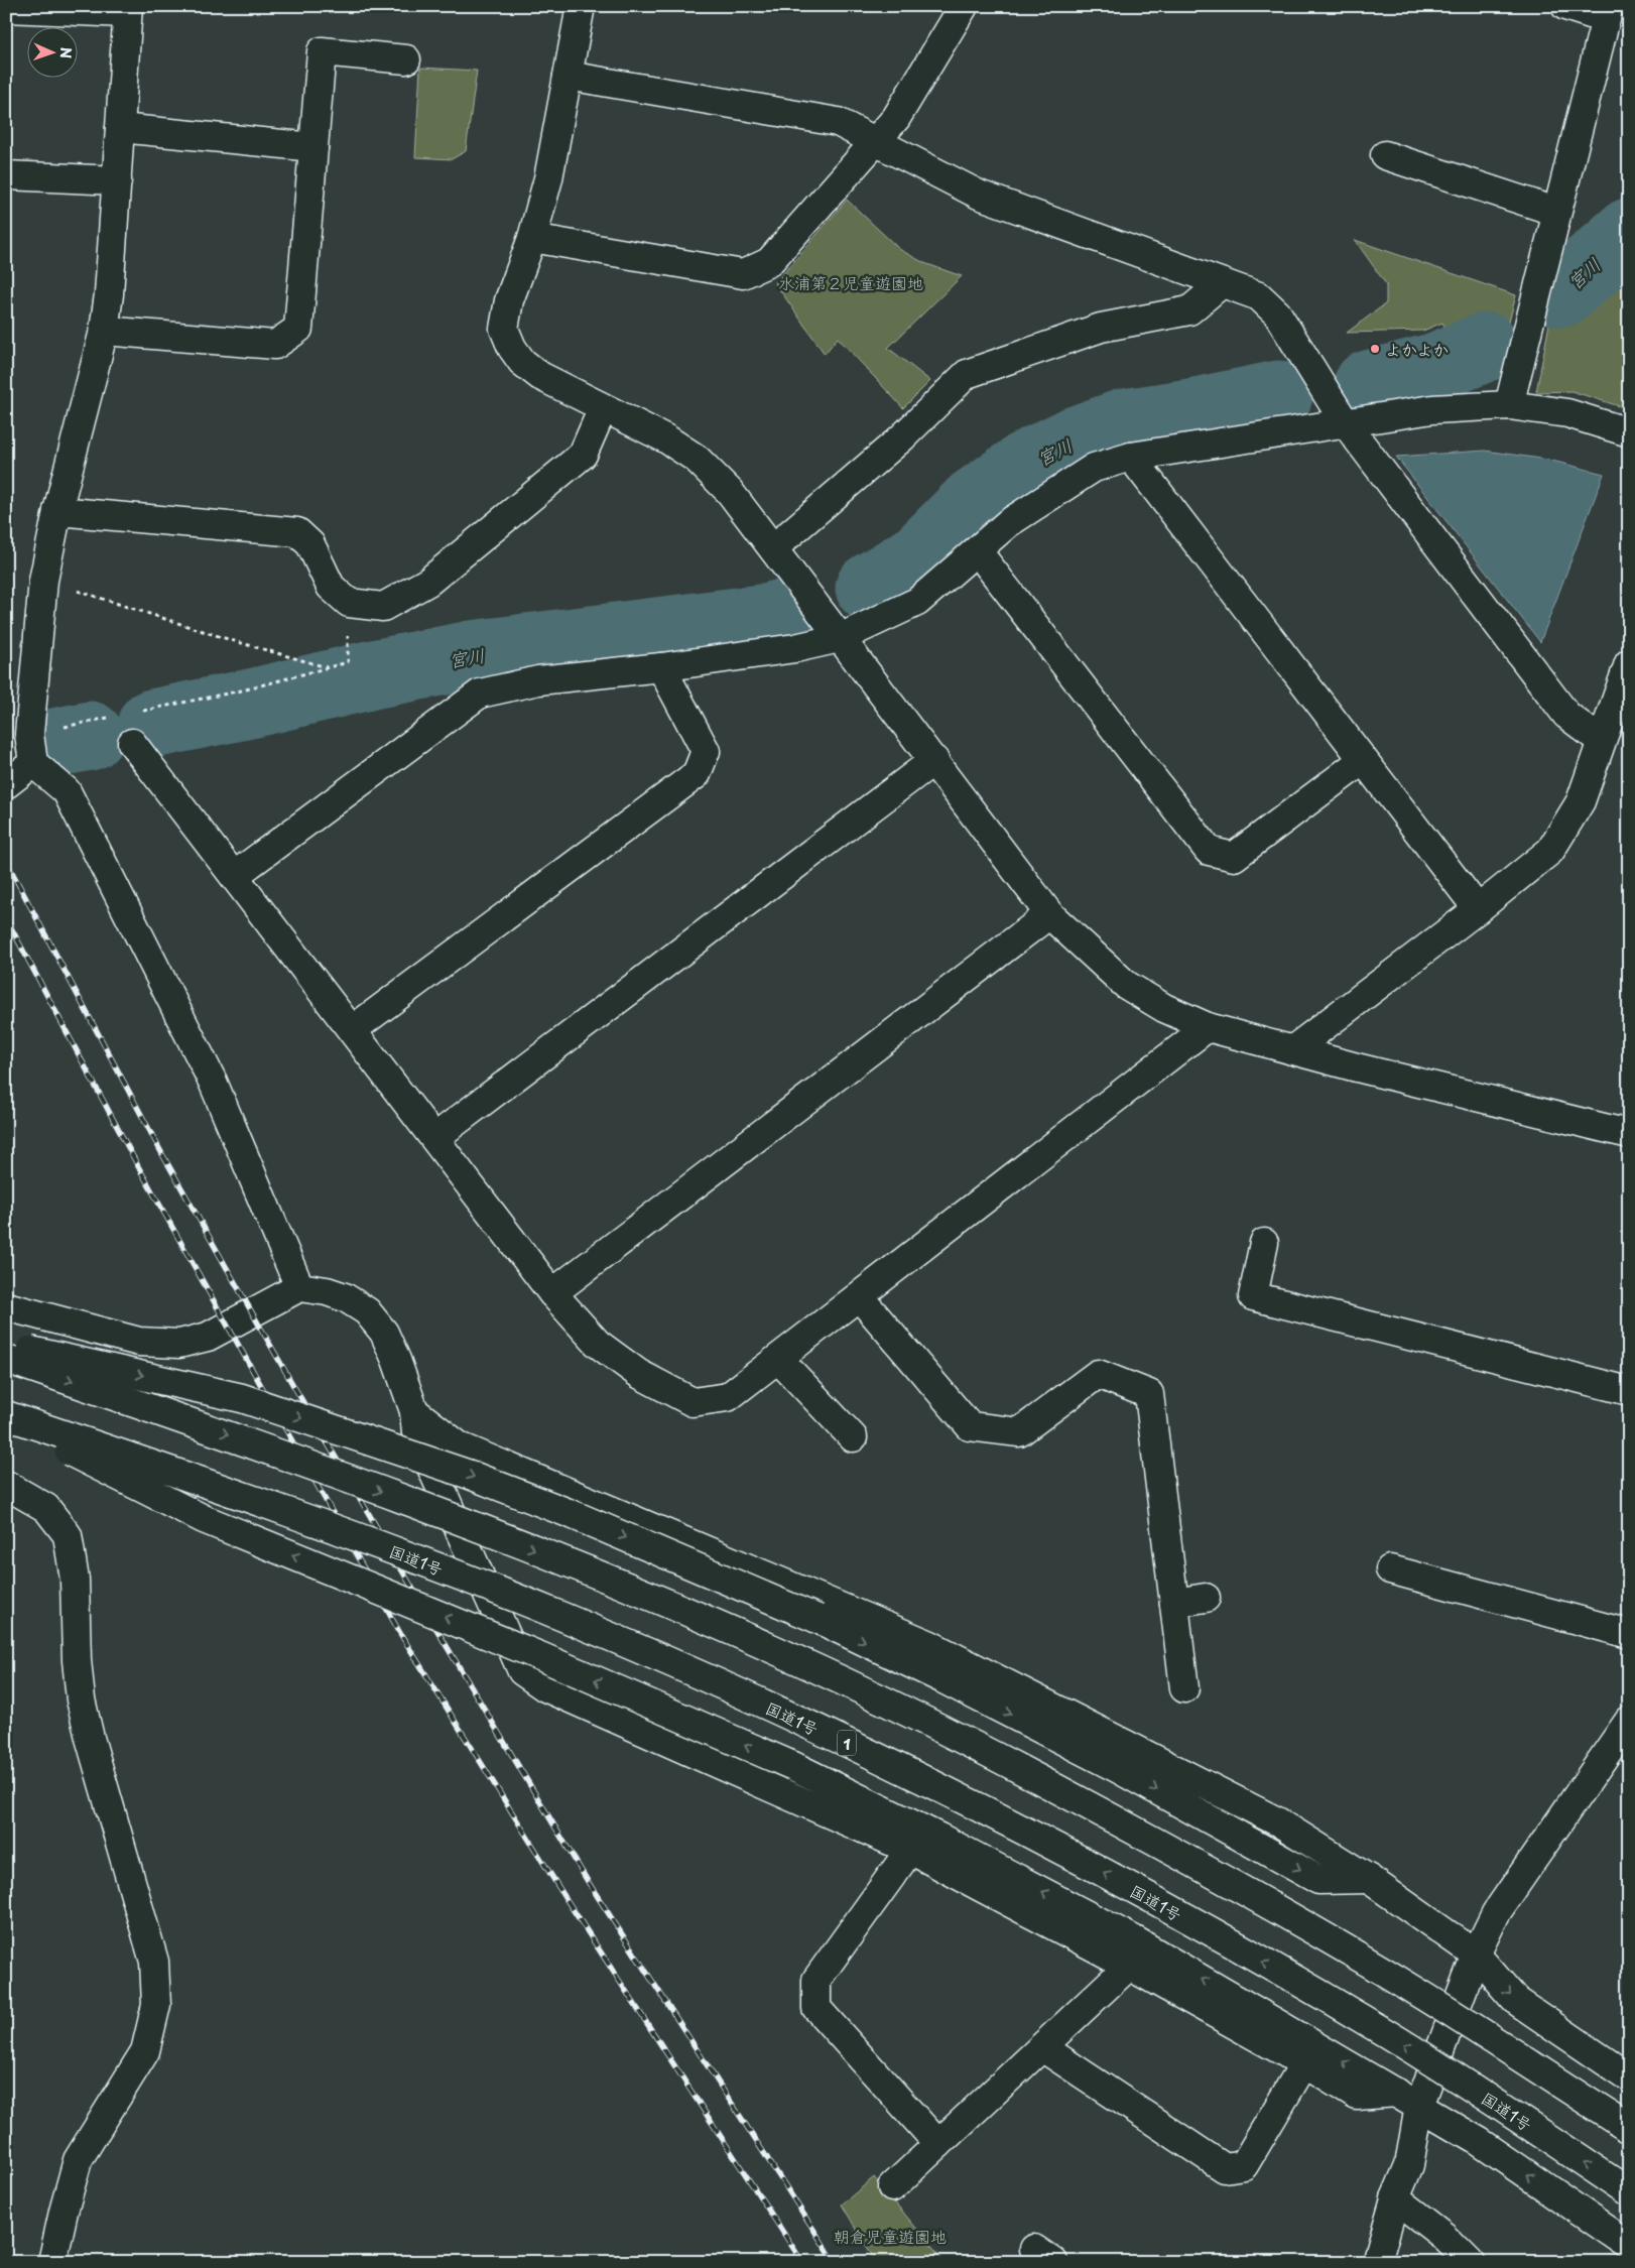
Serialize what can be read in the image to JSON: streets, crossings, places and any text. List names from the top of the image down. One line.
{"streets":{"main road":["国道1号","1"]},"water":["宮川"],"parks":["水浦第２児童遊園地","朝倉児童遊園地"],"places":["よかよか"],"north":"right"}
